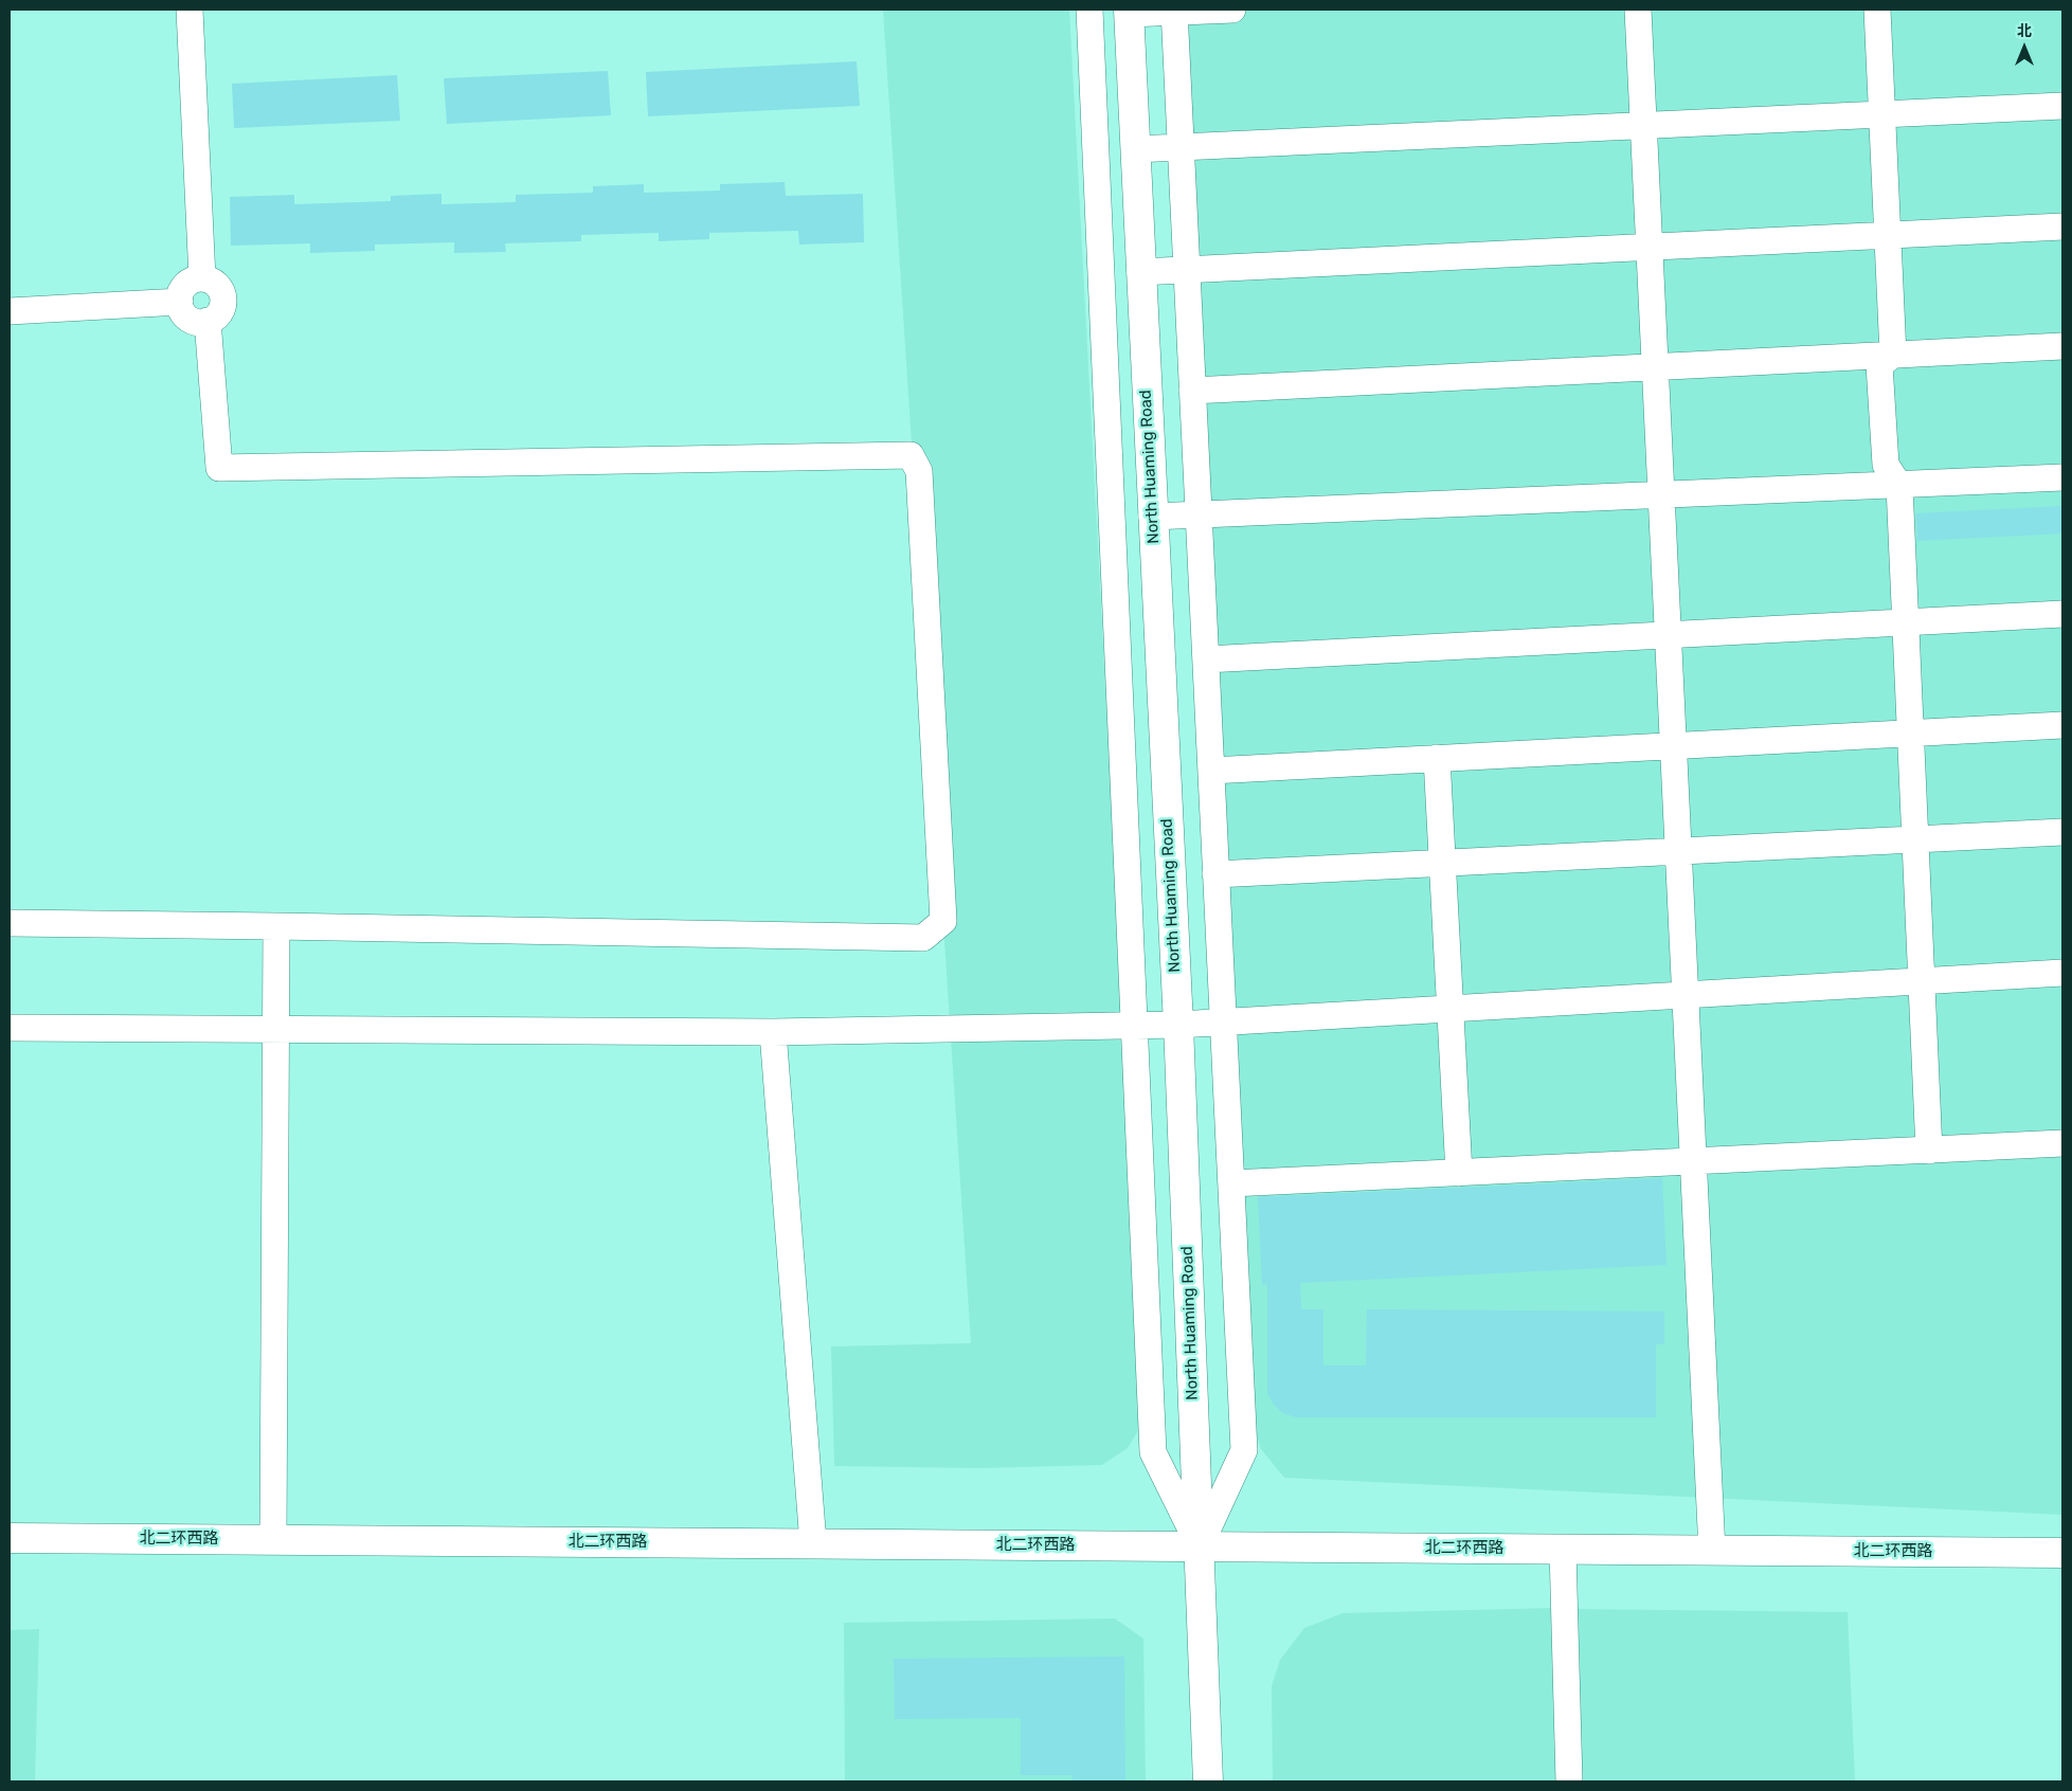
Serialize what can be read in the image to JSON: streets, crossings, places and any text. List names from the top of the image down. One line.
{"streets":{"main road":["North Huaming Road","北二环西路"]},"crossings":[["North Huaming Road","北二环西路"]],"north":"top"}
